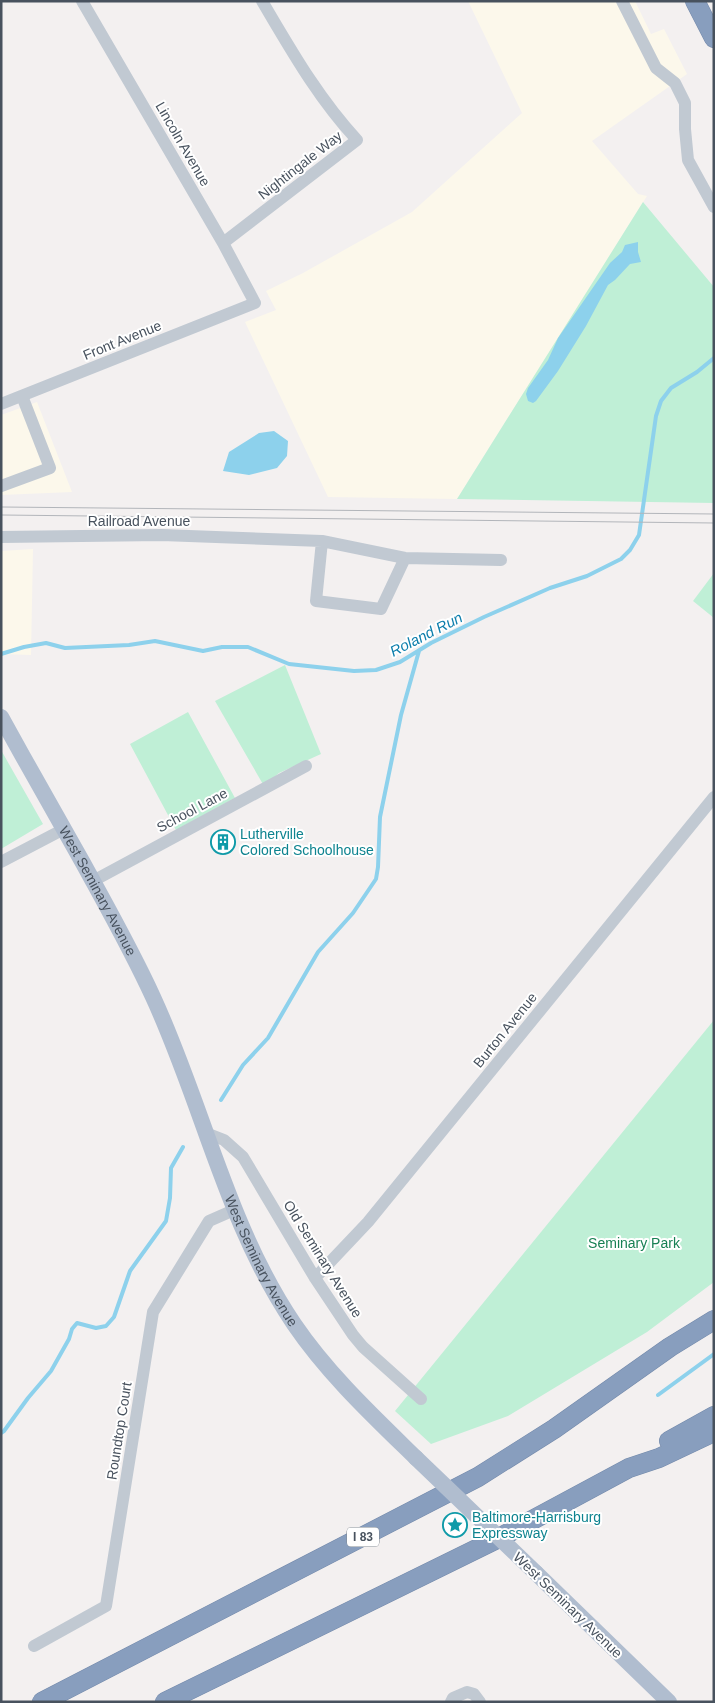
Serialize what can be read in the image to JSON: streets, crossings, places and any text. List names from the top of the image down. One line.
{"streets":{"highway":["I 83"],"main road":["West Seminary Avenue"],"street":["Lincoln Avenue","Nightingale Way","Front Avenue","Railroad Avenue","School Lane","Burton Avenue","Old Seminary Avenue","Roundtop Court"]},"crossings":[["Lincoln Avenue","Nightingale Way"],["Lincoln Avenue","Front Avenue"],["School Lane","West Seminary Avenue"],["West Seminary Avenue","Old Seminary Avenue"],["West Seminary Avenue","Roundtop Court"],["Burton Avenue","Old Seminary Avenue"]],"water":["Roland Run"],"parks":["Seminary Park"],"places":{"building":["Lutherville Colored Schoolhouse"],"place":["Baltimore-Harrisburg Expressway"]}}
